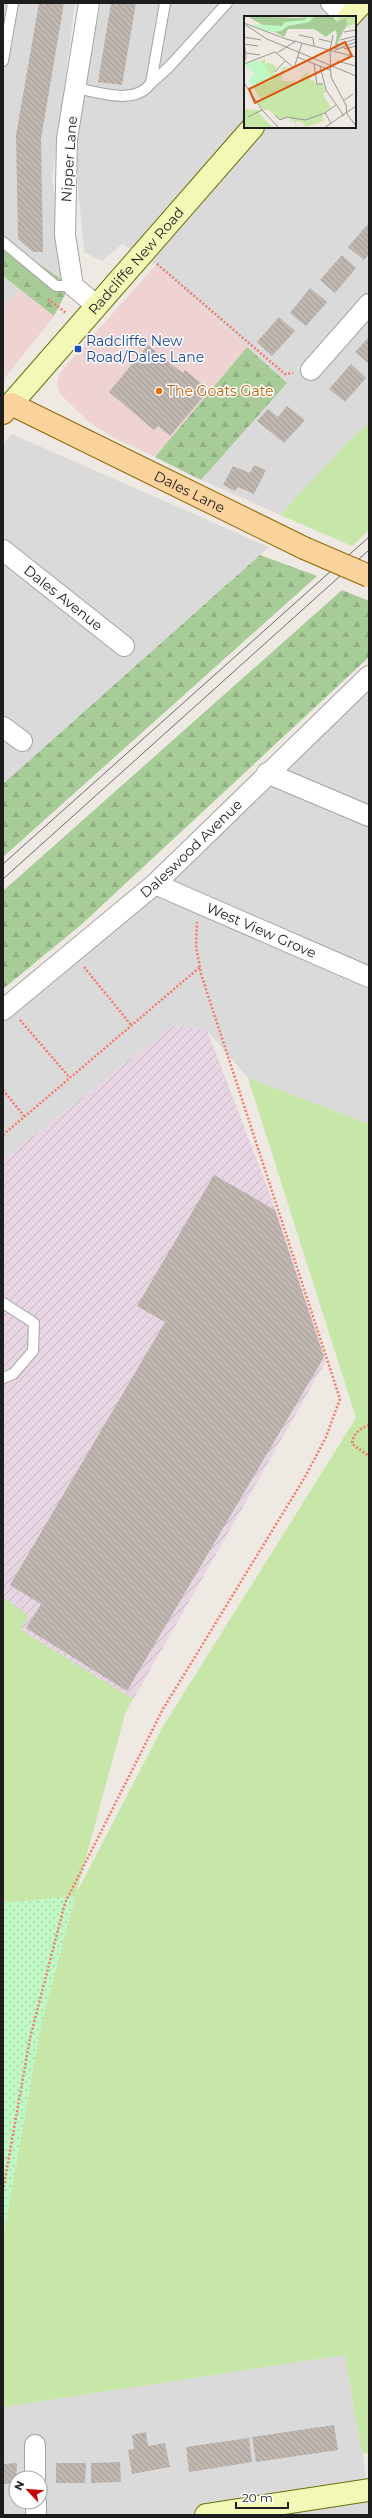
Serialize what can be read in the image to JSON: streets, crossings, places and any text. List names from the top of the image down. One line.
{"streets":{"main road":["Radcliffe New Road","Dales Lane"],"street":["Nipper Lane","Dales Avenue","Daleswood Avenue","West View Grove"]},"crossings":[["Radcliffe New Road","Dales Lane"],["Daleswood Avenue","West View Grove"]],"places":{"transit":["Radcliffe New Road/Dales Lane"],"other":["The Goats Gate"]},"scale_bar":"20 m","north":"top left"}
